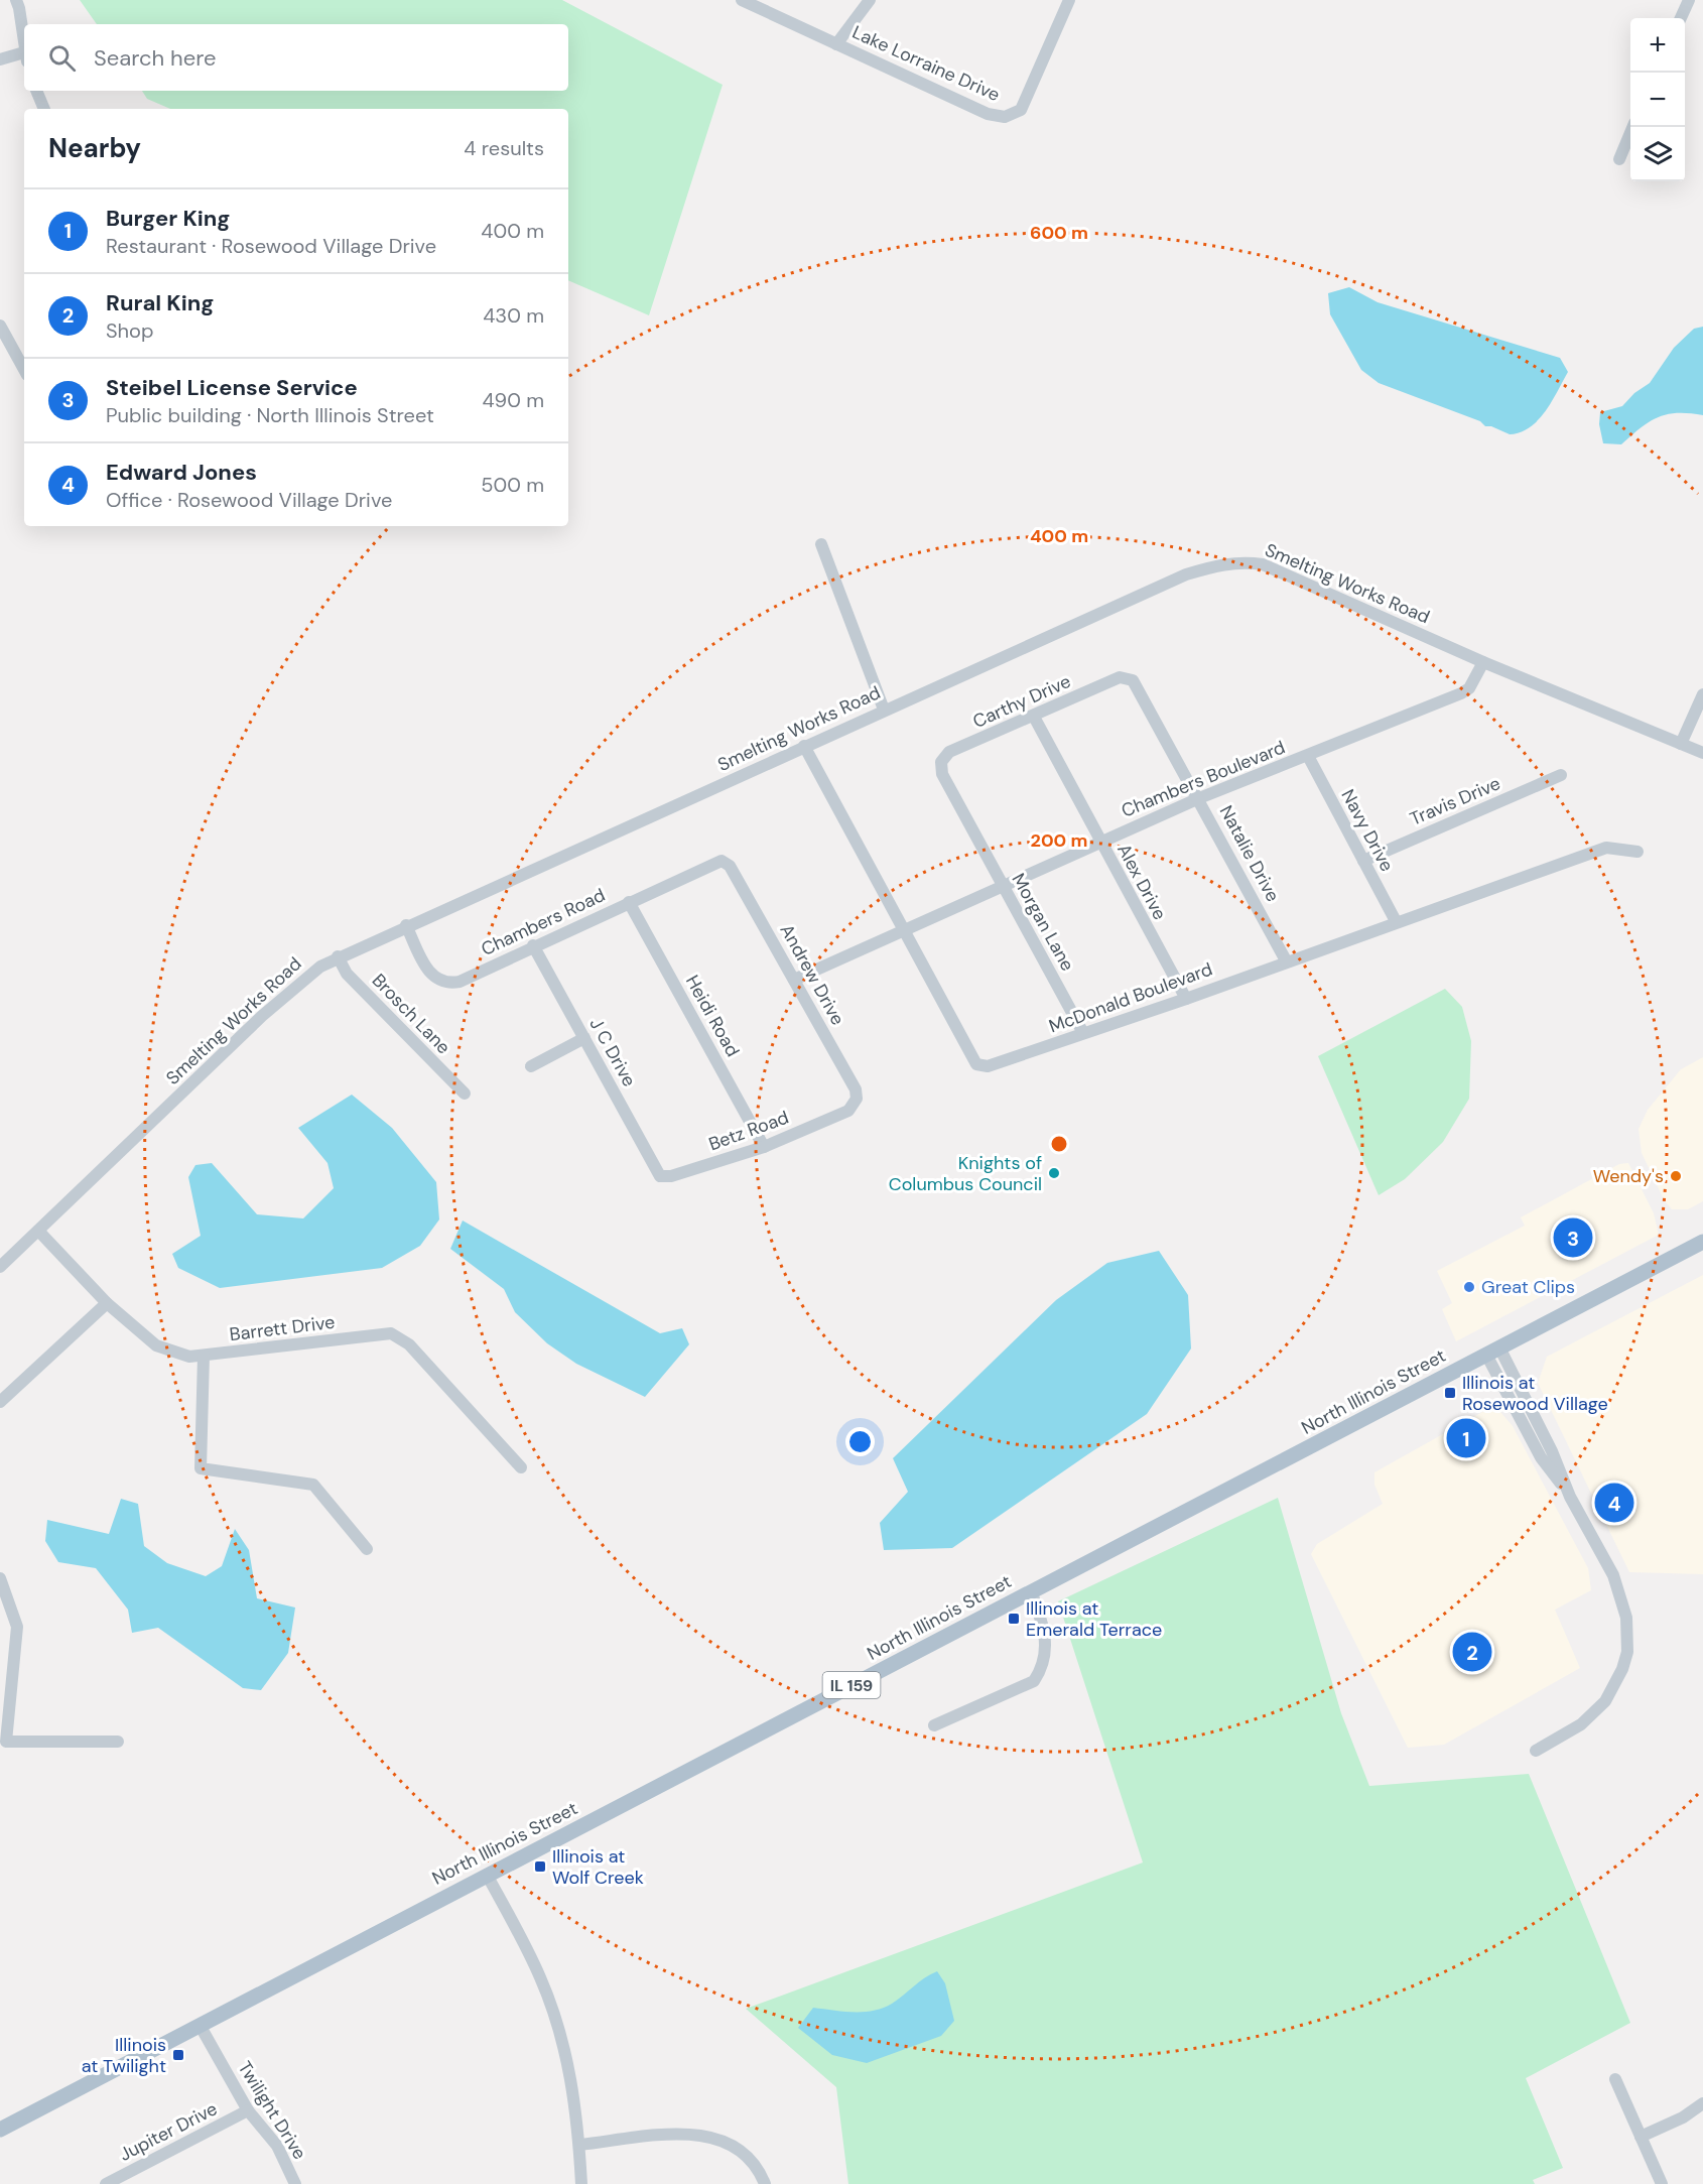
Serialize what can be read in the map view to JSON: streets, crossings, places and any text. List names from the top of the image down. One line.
{"streets":{"main road":["North Illinois Street","IL 159"],"street":["Lake Lorraine Drive","Smelting Works Road","Carthy Drive","Chambers Boulevard","Travis Drive","Navy Drive","Natalie Drive","Alex Drive","Chambers Road","Morgan Lane","Andrew Drive","McDonald Boulevard","Brosch Lane","Heidi Road","J C Drive","Betz Road","Barrett Drive","Twilight Drive","Jupiter Drive"]},"crossings":[["Smelting Works Road","Chambers Boulevard"],["Smelting Works Road","Chambers Road"],["Smelting Works Road","McDonald Boulevard"],["Smelting Works Road","Brosch Lane"],["Smelting Works Road","Barrett Drive"],["Carthy Drive","Natalie Drive"],["Carthy Drive","Alex Drive"],["Carthy Drive","Morgan Lane"],["Chambers Boulevard","Navy Drive"],["Chambers Boulevard","Natalie Drive"],["Chambers Boulevard","Alex Drive"],["Chambers Boulevard","Morgan Lane"],["Chambers Boulevard","Andrew Drive"],["Chambers Boulevard","McDonald Boulevard"],["Travis Drive","Navy Drive"],["Navy Drive","McDonald Boulevard"],["Natalie Drive","McDonald Boulevard"],["Alex Drive","McDonald Boulevard"],["Chambers Road","Andrew Drive"],["Chambers Road","Heidi Road"],["Chambers Road","J C Drive"],["Morgan Lane","McDonald Boulevard"],["Andrew Drive","Betz Road"],["Heidi Road","Betz Road"],["J C Drive","Betz Road"],["North Illinois Street","Twilight Drive"],["Twilight Drive","Jupiter Drive"]],"places":{"other":["Knights of Columbus Council","Wendy's","Great Clips"],"transit":["Illinois at Rosewood Village","Illinois at Emerald Terrace","Illinois at Wolf Creek","Illinois at Twilight"]},"page":{"map_buttons":["+","−"],"search":"Search here","heading":["Nearby","4 results"],"list":[{"mark":"1","name":"Burger King","note":"Restaurant · Rosewood Village Drive","value":"400 m"},{"mark":"2","name":"Rural King","note":"Shop","value":"430 m"},{"mark":"3","name":"Steibel License Service","note":"Public building · North Illinois Street","value":"490 m"},{"mark":"4","name":"Edward Jones","note":"Office · Rosewood Village Drive","value":"500 m"}],"pins":["3","1","4","2"]},"rings":["600 m","400 m","200 m"]}
